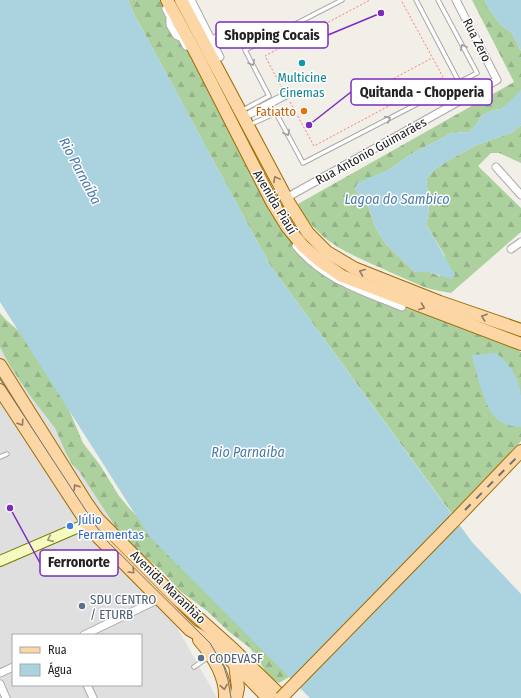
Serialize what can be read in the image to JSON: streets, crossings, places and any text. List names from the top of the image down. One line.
{"streets":{"main road":["Avenida Piauí","Avenida Maranhão"],"street":["Rua Zero","Rua Antonio Guimarães"]},"crossings":[["Rua Zero","Rua Antonio Guimarães"],["Rua Antonio Guimarães","Avenida Piauí"]],"water":["Rio Parnaíba","Lagoa do Sambico"],"places":["Shopping Cocais","Multicine Cinemas","Fatiatto","Quitanda - Chopperia","Ferronorte","Júlio Ferramentas","SDU CENTRO / ETURB","CODEVASF"],"legend":["Rua","Água"]}
